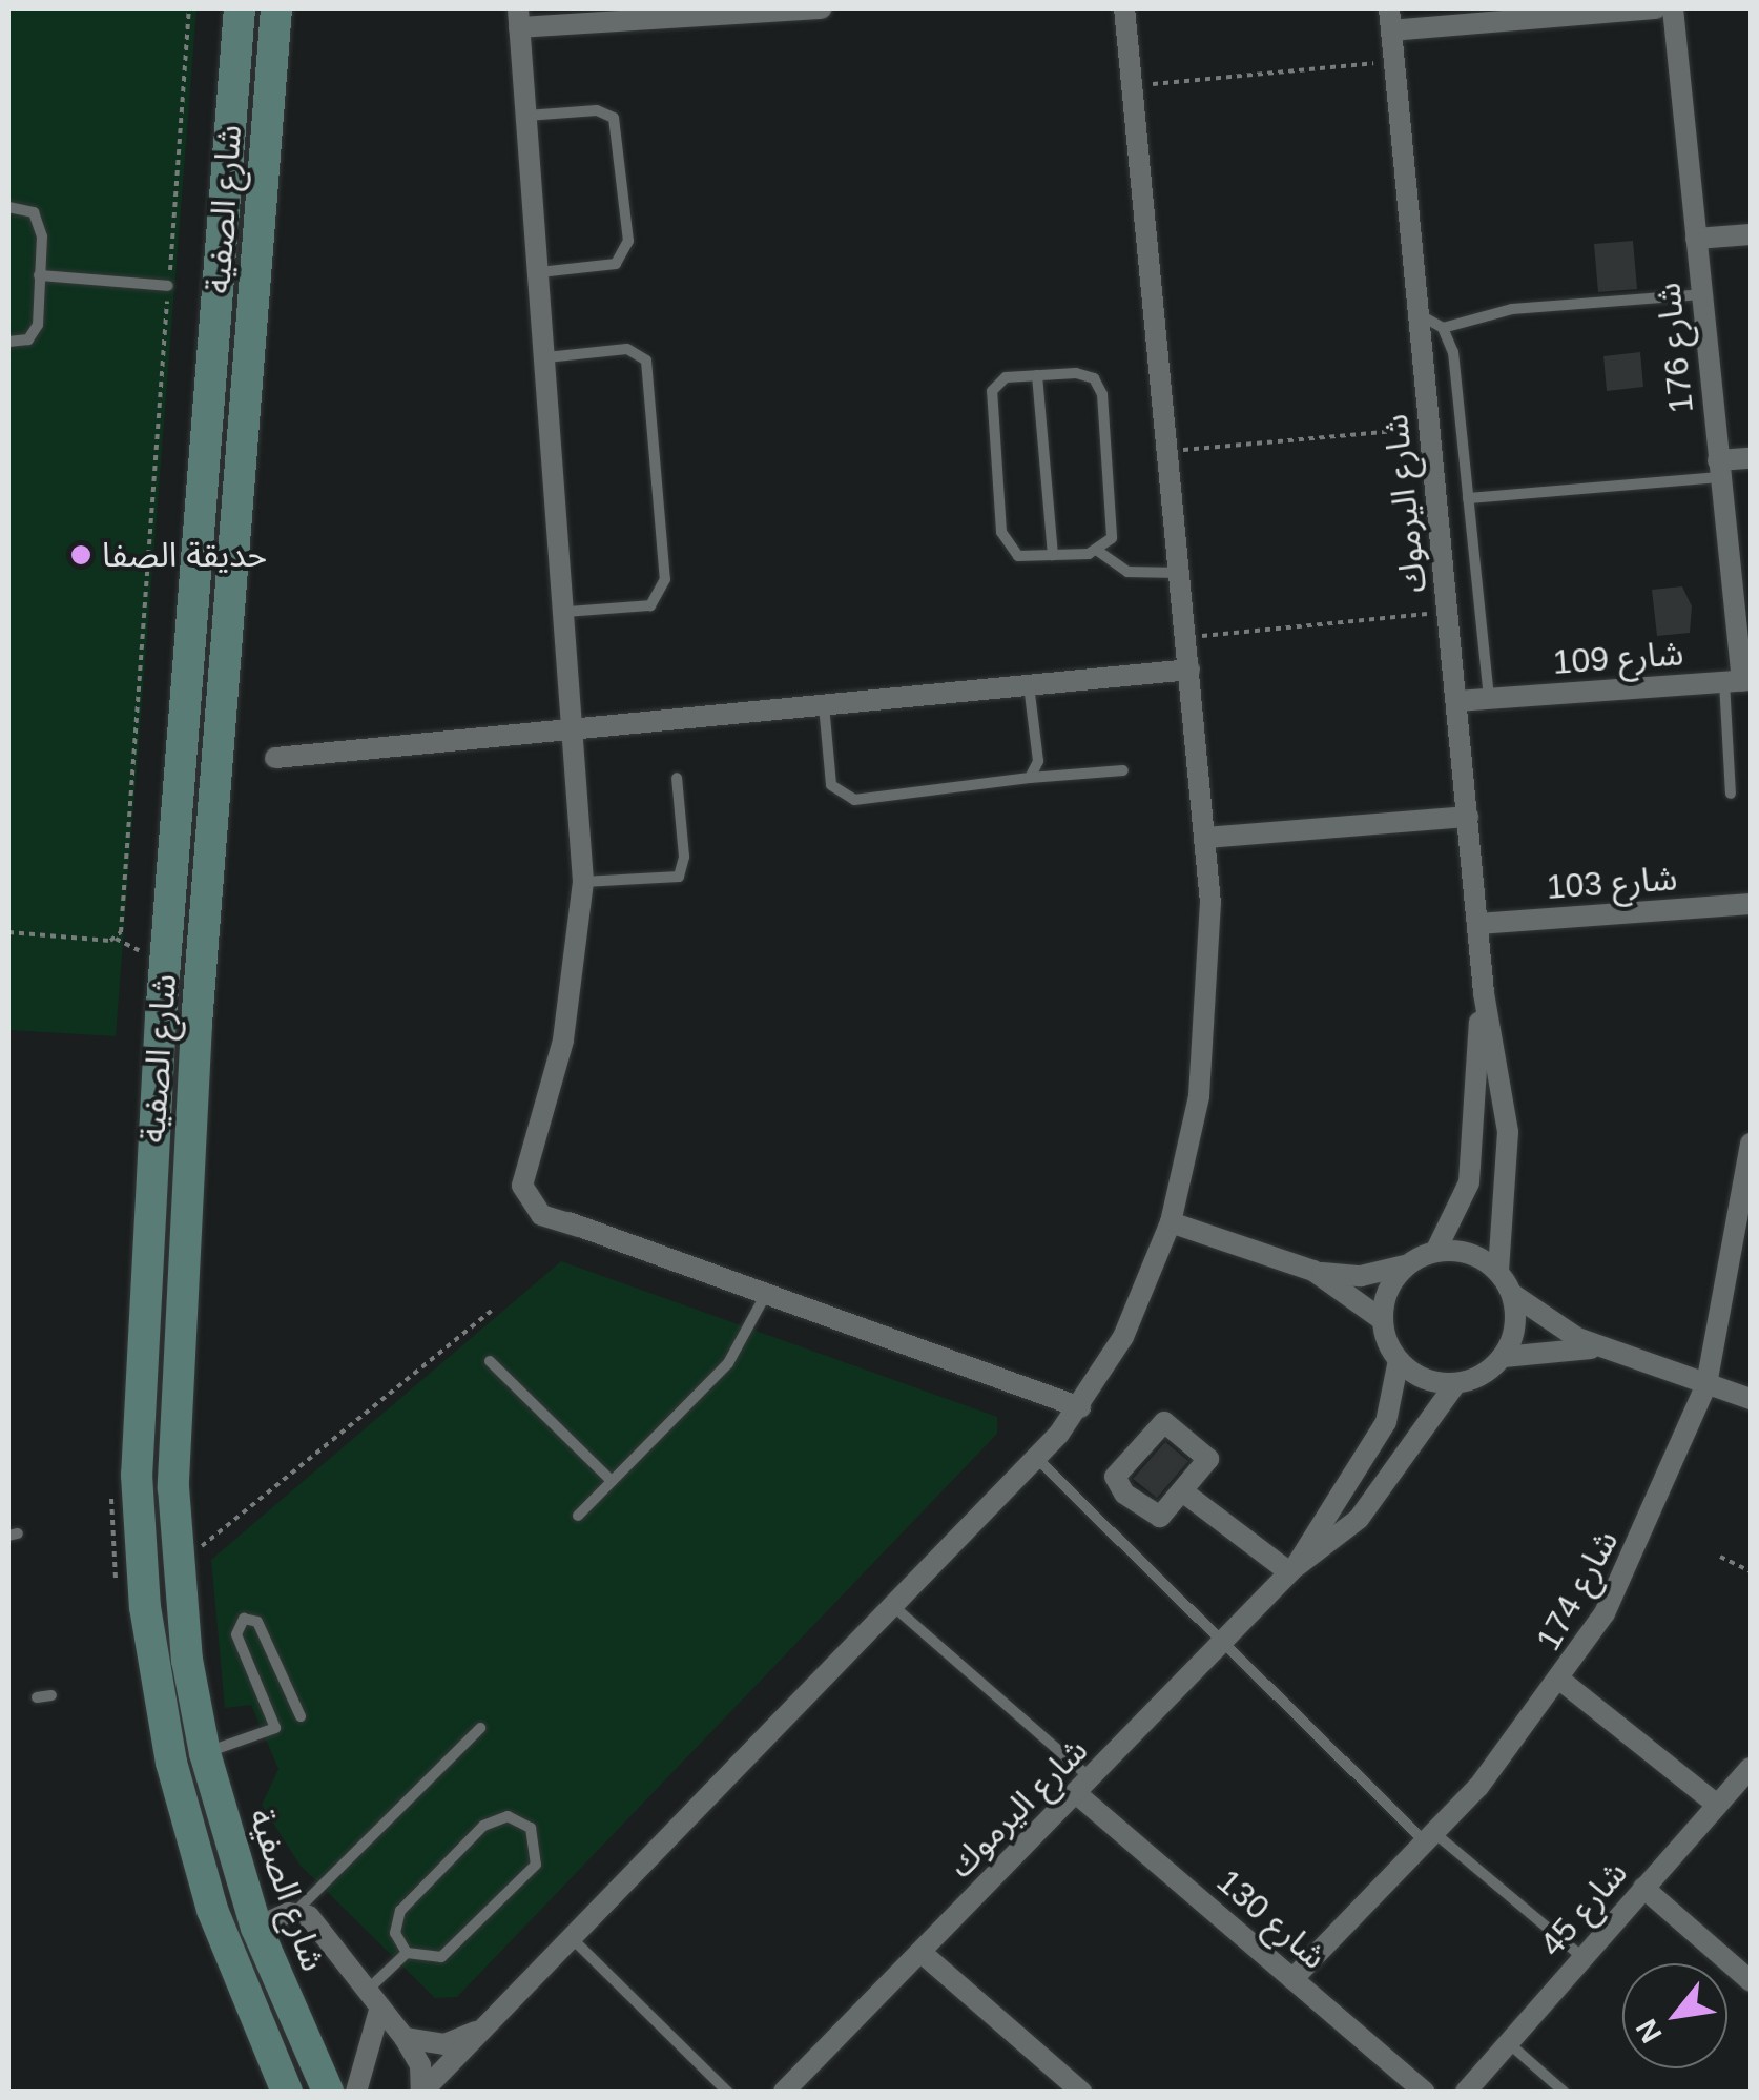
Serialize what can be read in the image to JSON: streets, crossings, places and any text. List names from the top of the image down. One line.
{"streets":{"main road":["شارع الصفية"],"street":["شارع 176","شارع اليرموك","شارع 109","شارع 103","شارع 174","شارع 45","شارع 130"]},"crossings":[["شارع 176","شارع 109"],["شارع اليرموك","شارع 109"],["شارع اليرموك","شارع 103"],["شارع اليرموك","شارع 130"],["شارع 174","شارع 130"]],"places":["حديقة الصفا"],"north":"bottom left"}
